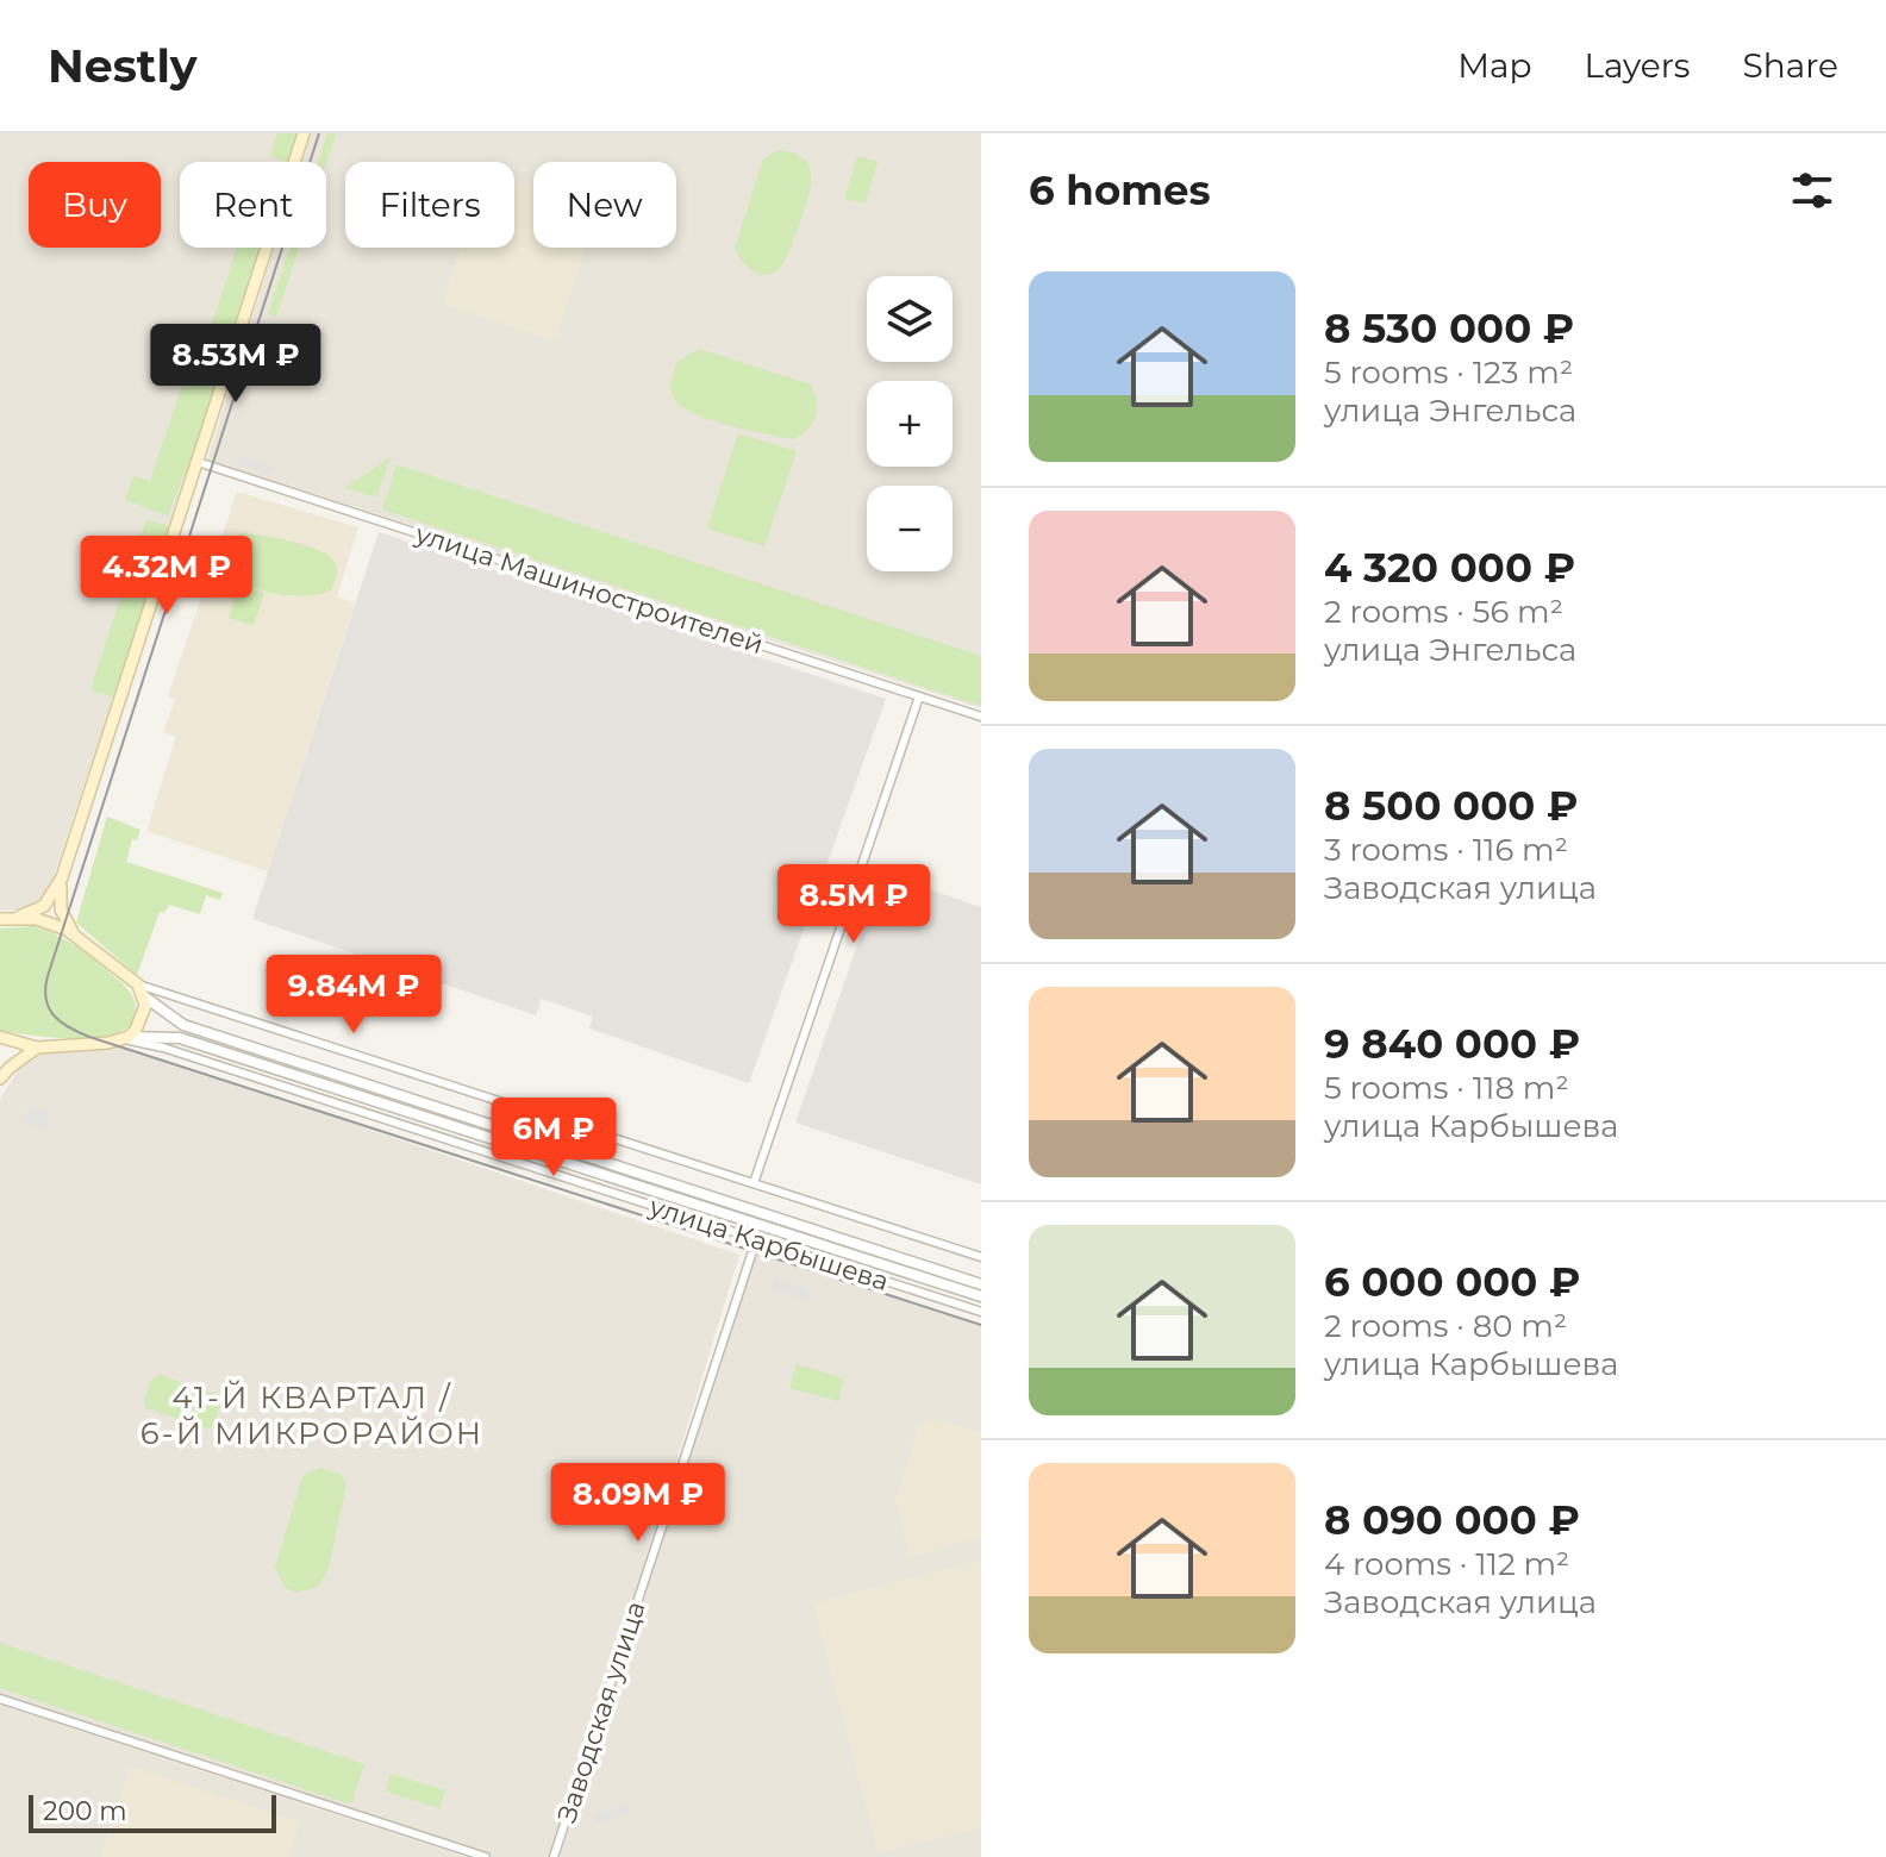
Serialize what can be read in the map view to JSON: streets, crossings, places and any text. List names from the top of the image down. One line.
{"streets":{"main road":["улица Карбышева"],"street":["улица Машиностроителей","Заводская улица"]},"crossings":[["улица Карбышева","Заводская улица"]],"districts":["41-Й КВАРТАЛ / 6-Й МИКРОРАЙОН"],"scale_bar":"200 m","page":{"header":"Nestly","nav":["Map","Layers","Share"],"heading":"6 homes","chip":["Buy","Rent","Filters","New"],"list":[{"name":"8 530 000 ₽","note":"5 rooms · 123 m² · улица Энгельса"},{"name":"4 320 000 ₽","note":"2 rooms · 56 m² · улица Энгельса"},{"name":"8 500 000 ₽","note":"3 rooms · 116 m² · Заводская улица"},{"name":"9 840 000 ₽","note":"5 rooms · 118 m² · улица Карбышева"},{"name":"6 000 000 ₽","note":"2 rooms · 80 m² · улица Карбышева"},{"name":"8 090 000 ₽","note":"4 rooms · 112 m² · Заводская улица"}],"map_buttons":["+","−"],"price":["8.53M ₽","4.32M ₽","8.5M ₽","9.84M ₽","6M ₽","8.09M ₽"],"scale":"200 m"}}
